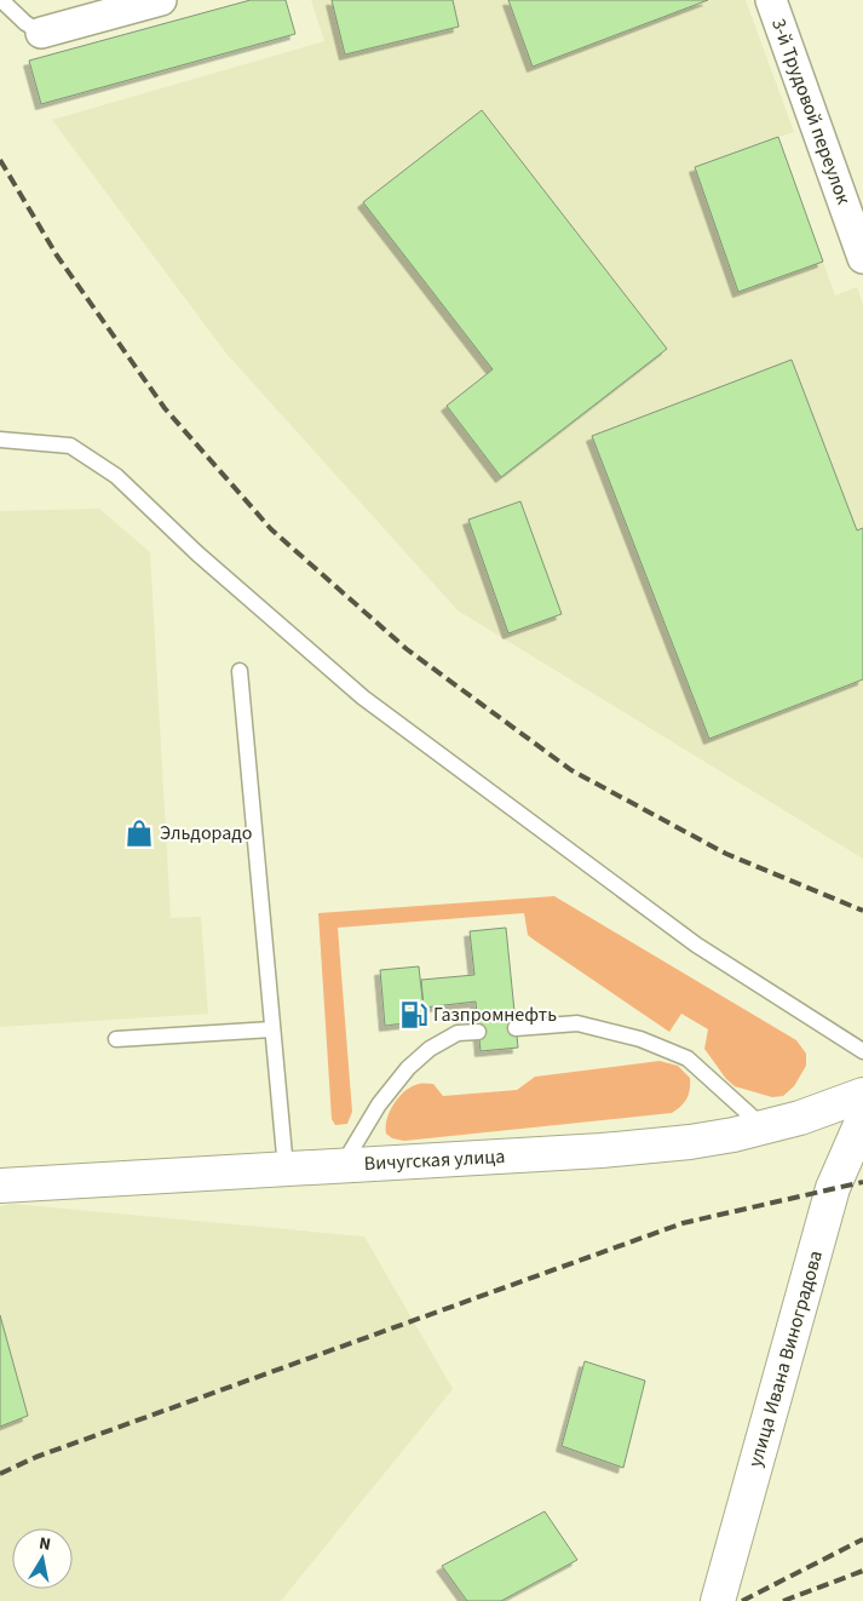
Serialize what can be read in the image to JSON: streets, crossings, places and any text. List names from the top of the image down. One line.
{"streets":{"main road":["Вичугская улица","улица Ивана Виноградова"],"street":["3-й Трудовой переулок"]},"places":{"shop":["Эльдорадо"],"fuel station":["Газпромнефть"]},"north":"top"}
